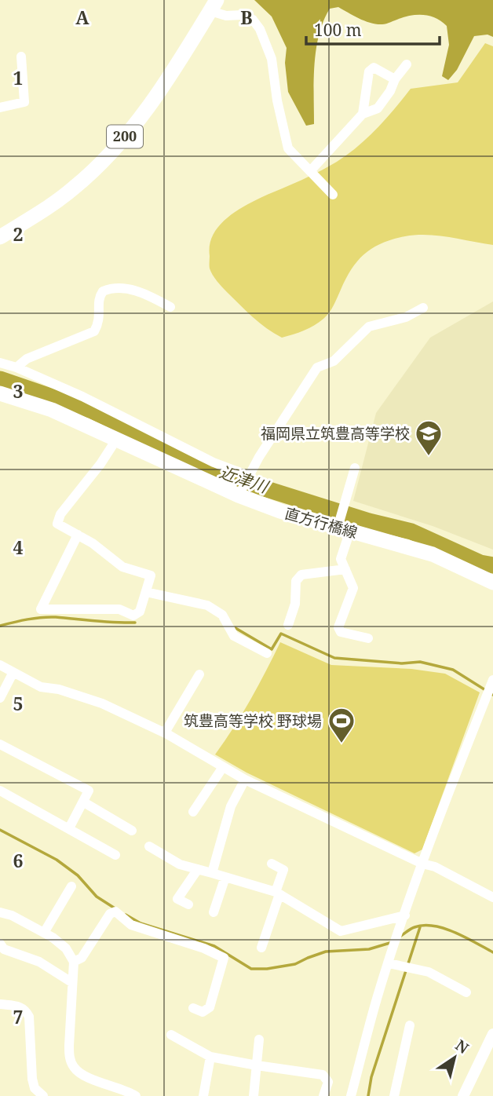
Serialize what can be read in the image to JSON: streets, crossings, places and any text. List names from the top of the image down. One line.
{"streets":{"main road":["200","直方行橋線"]},"water":["近津川"],"places":{"school or university":["福岡県立筑豊高等学校"],"sports":["筑豊高等学校 野球場"]},"scale_bar":"100 m","north":"top right","grid":{"columns":["A","B"],"rows":["1","2","3","4","5","6","7"]}}
